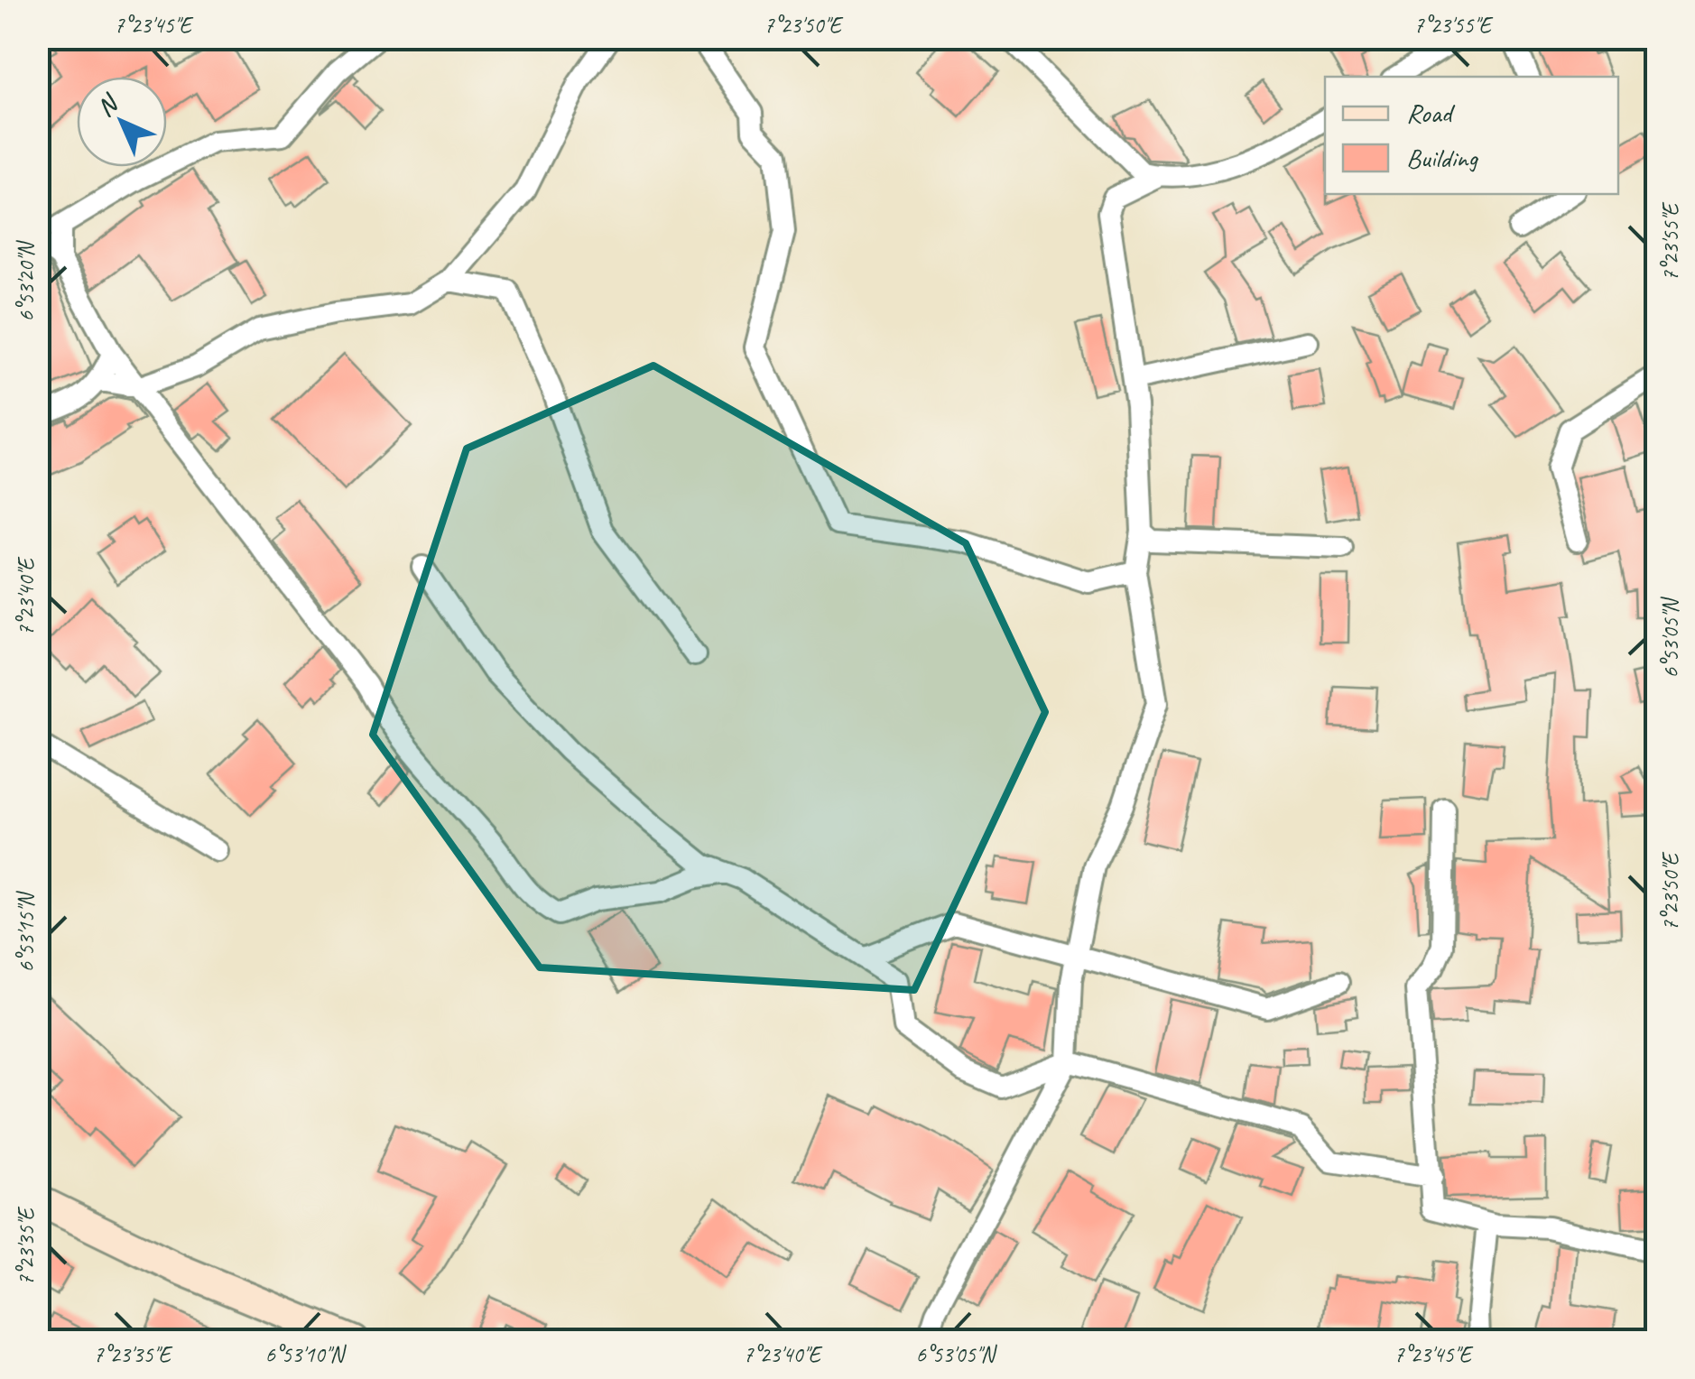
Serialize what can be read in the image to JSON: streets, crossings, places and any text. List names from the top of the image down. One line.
{"legend":["Road","Building"],"north":"top left","coordinates":["7°23'45\"E","7°23'50\"E","7°23'55\"E","6°53'20\"N","7°23'40\"E","6°53'05\"N","6°53'15\"N","7°23'35\"E","6°53'10\"N"]}
